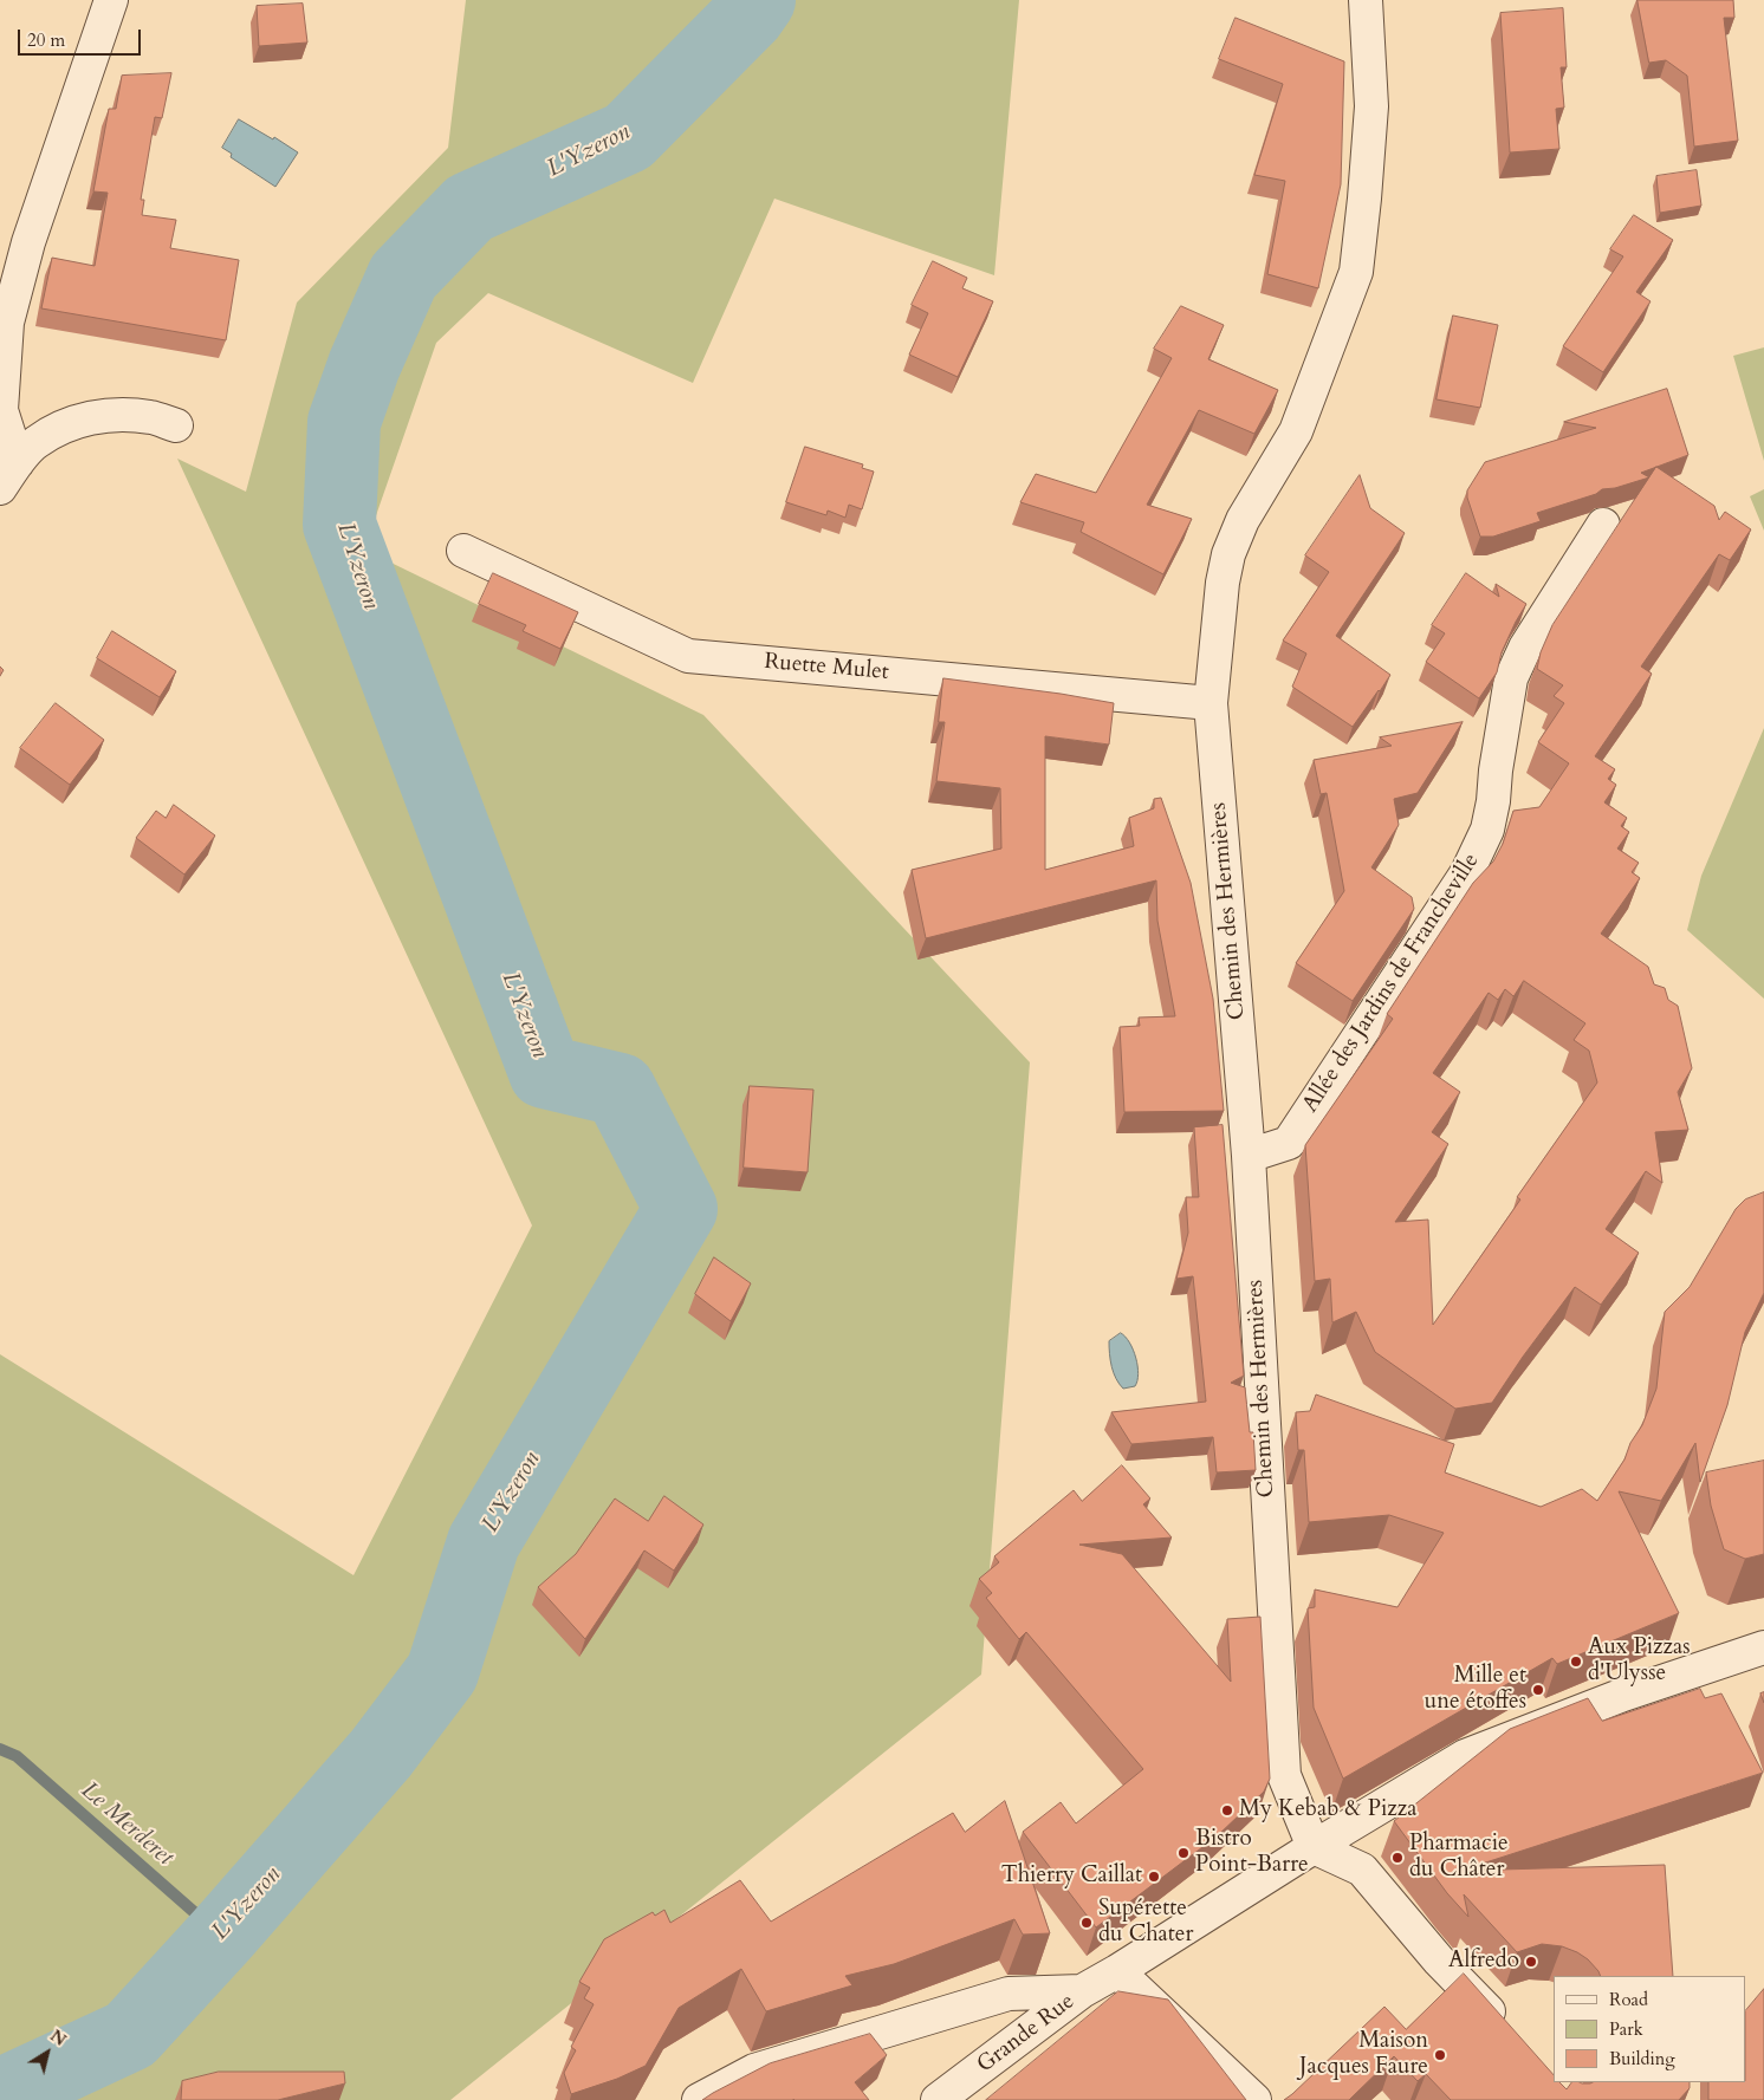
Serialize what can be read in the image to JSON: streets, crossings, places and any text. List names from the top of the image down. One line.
{"streets":{"street":["Ruette Mulet","Chemin des Hermières","Allée des Jardins de Francheville","Grande Rue"]},"crossings":[["Ruette Mulet","Chemin des Hermières"],["Chemin des Hermières","Allée des Jardins de Francheville"],["Chemin des Hermières","Grande Rue"]],"water":["L'Yzeron","Le Merderet"],"places":["Aux Pizzas d'Ulysse","Mille et une étoffes","My Kebab & Pizza","Bistro Point-Barre","Pharmacie du Châter","Thierry Caillat","Supérette du Chater","Alfredo","Maison Jacques Faure"],"legend":["Road","Park","Building"],"scale_bar":"20 m","north":"top right"}
